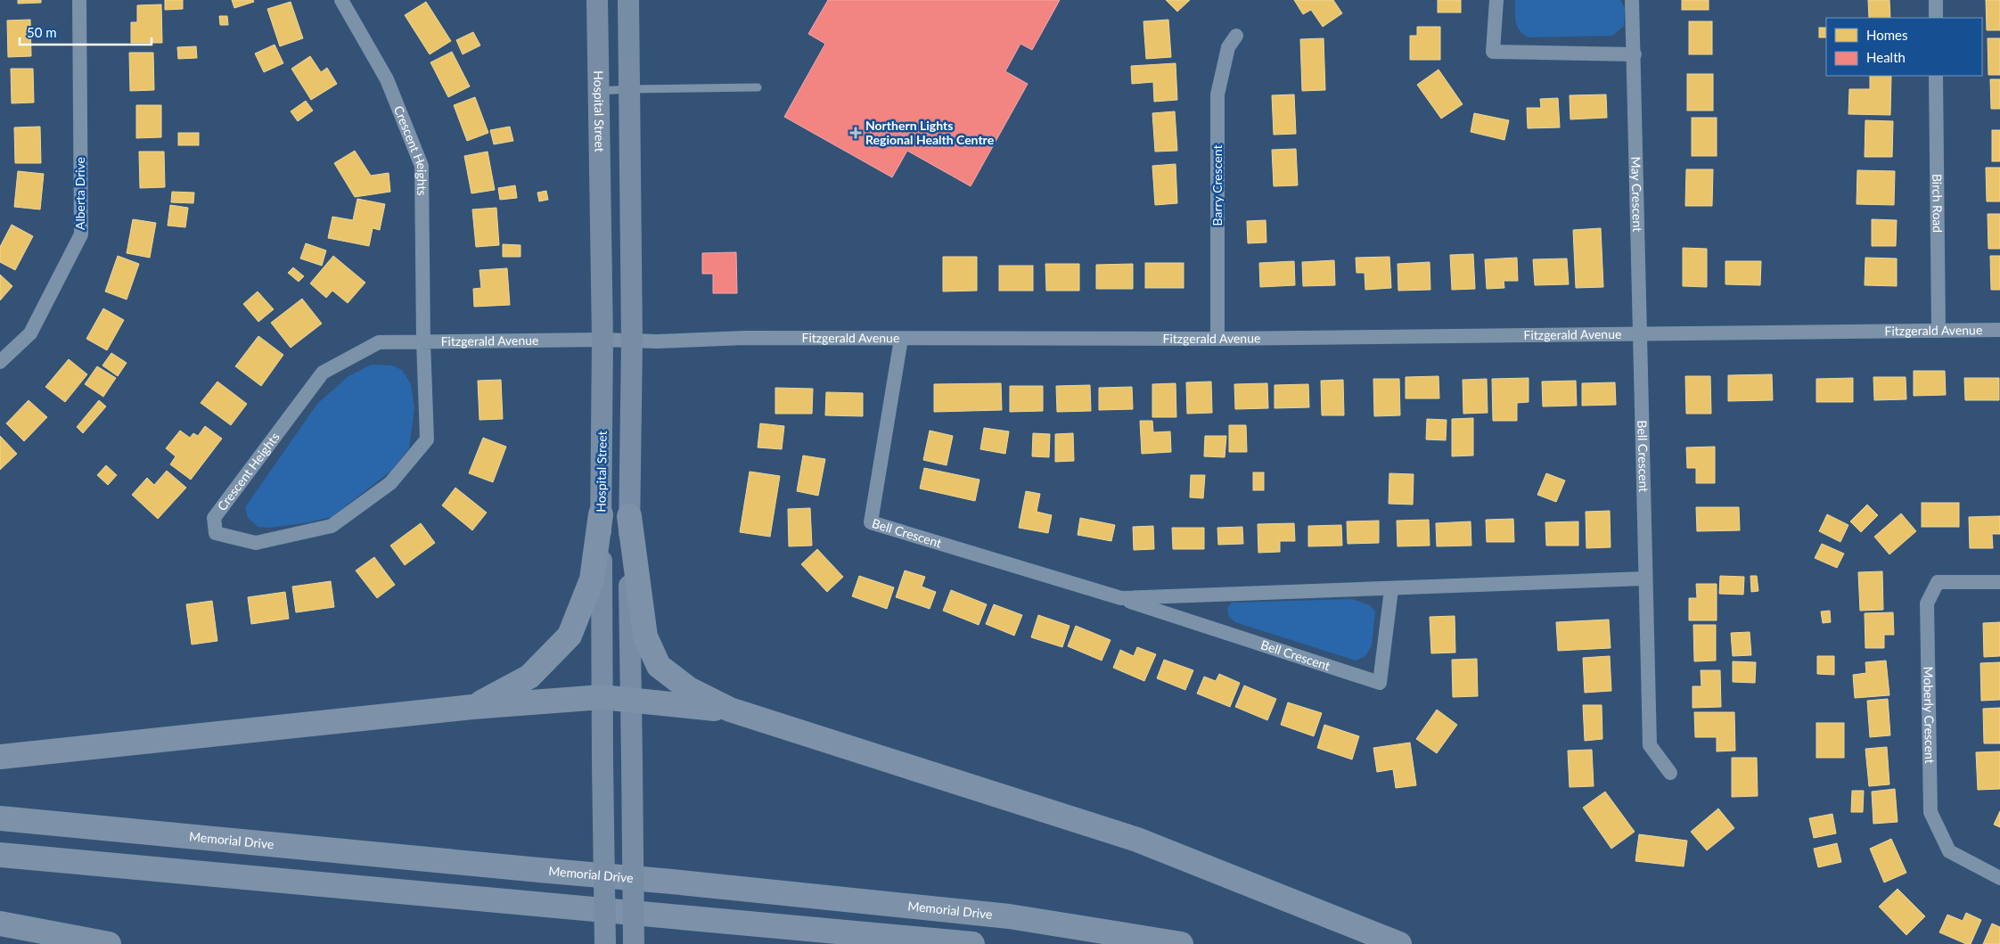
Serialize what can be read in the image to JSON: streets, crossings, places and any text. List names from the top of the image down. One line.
{"streets":{"highway":["Memorial Drive"],"main road":["Hospital Street"],"street":["Crescent Heights","Barry Crescent","Alberta Drive","May Crescent","Birch Road","Fitzgerald Avenue","Bell Crescent","Moberly Crescent"]},"crossings":[["Hospital Street","Fitzgerald Avenue"],["Crescent Heights","Fitzgerald Avenue"],["Barry Crescent","Fitzgerald Avenue"],["May Crescent","Fitzgerald Avenue"],["May Crescent","Bell Crescent"],["Birch Road","Fitzgerald Avenue"],["Fitzgerald Avenue","Bell Crescent"]],"places":{"health":["Northern Lights Regional Health Centre"]},"legend":["Homes","Health"],"scale_bar":"50 m"}
